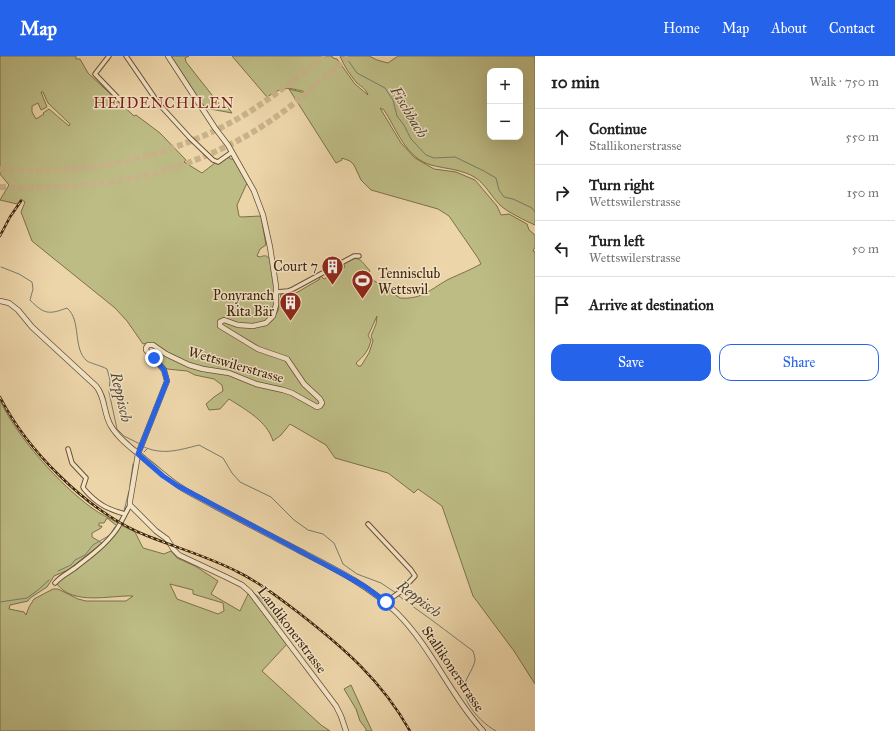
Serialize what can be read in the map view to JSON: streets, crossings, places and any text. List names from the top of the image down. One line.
{"streets":{"street":["Wettswilerstrasse","Landikonerstrasse","Stallikonerstrasse"]},"crossings":[["Wettswilerstrasse","Stallikonerstrasse"]],"districts":["HEIDENCHILEN"],"water":["Fischbach","Reppisch"],"places":{"building":["Court 7","Ponyranch Rita Bär"],"sports":["Tennisclub Wettswil"]},"page":{"header":"Map","nav":["Home","Map","About","Contact"],"heading":["10 min","Walk · 750 m"],"map_buttons":["+","−"],"list":[["Continue","Stallikonerstrasse","550 m"],["Turn right","Wettswilerstrasse","150 m"],["Turn left","Wettswilerstrasse","50 m"],"Arrive at destination"],"buttons":["Save","Share"]}}
